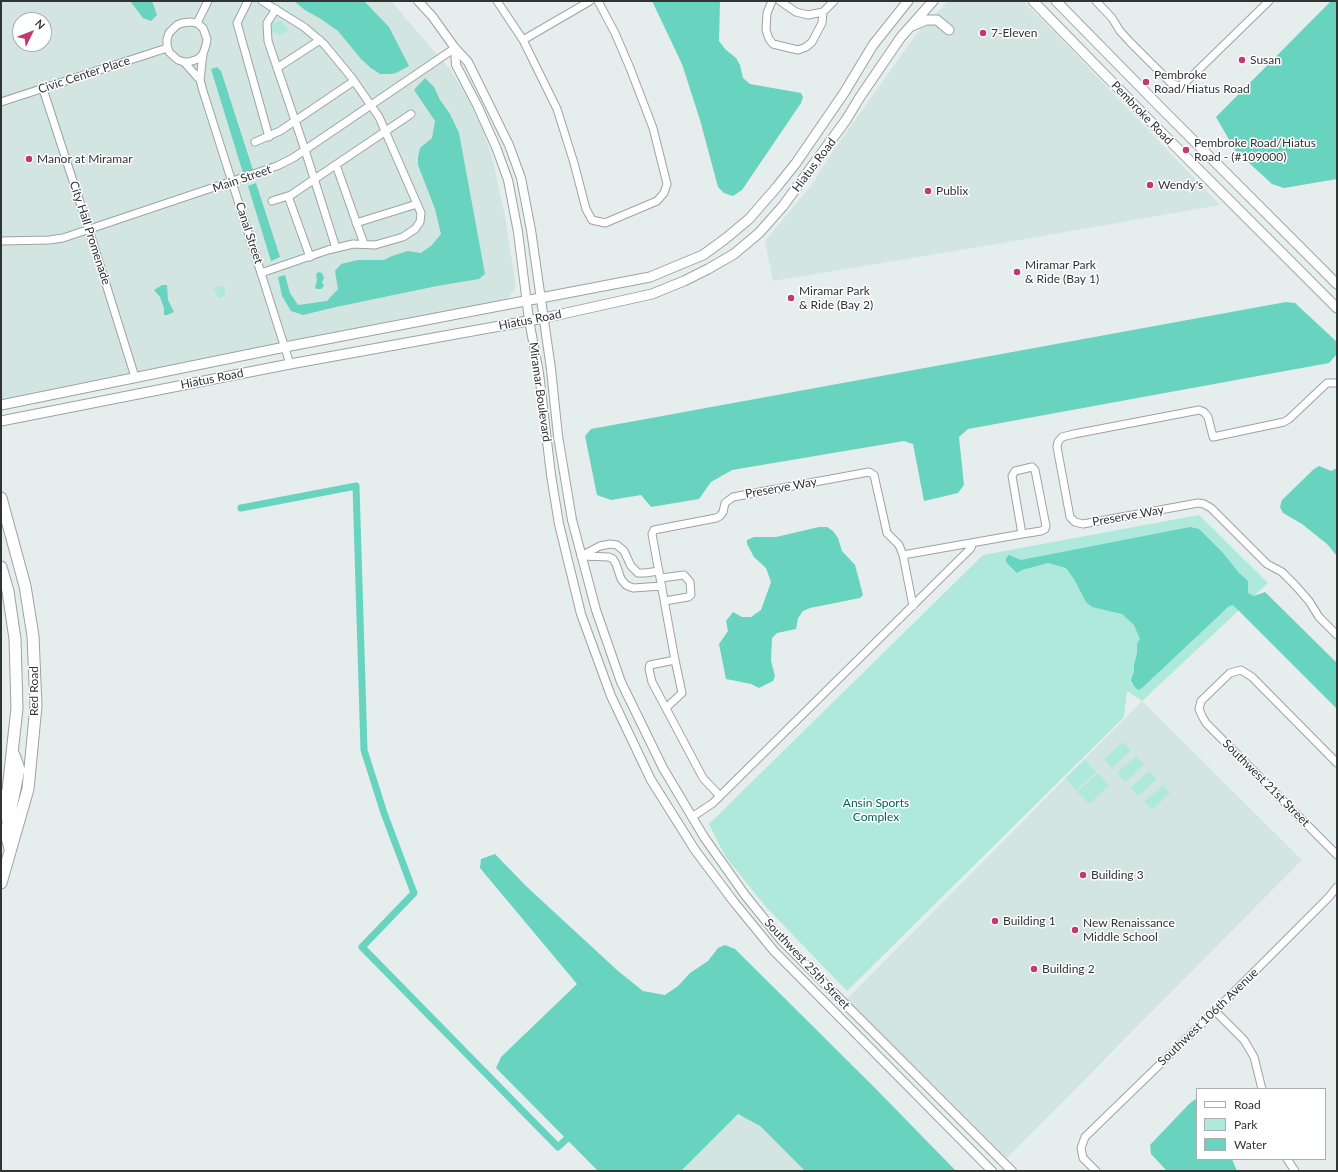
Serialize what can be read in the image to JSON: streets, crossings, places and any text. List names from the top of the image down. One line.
{"streets":{"highway":["Red Road"],"main road":["Pembroke Road","Hiatus Road"],"street":["Civic Center Place","Main Street","City Hall Promenade","Canal Street","Miramar Boulevard","Preserve Way","Southwest 21st Street","Southwest 25th Street","Southwest 106th Avenue"]},"crossings":[["Civic Center Place","City Hall Promenade"],["Civic Center Place","Canal Street"],["Hiatus Road","City Hall Promenade"],["Hiatus Road","Canal Street"],["Hiatus Road","Miramar Boulevard"],["Main Street","City Hall Promenade"],["Main Street","Canal Street"],["Main Street","Miramar Boulevard"],["Miramar Boulevard","Southwest 25th Street"]],"parks":["Ansin Sports Complex"],"places":["7-Eleven","Susan","Pembroke Road/Hiatus Road","Pembroke Road/Hiatus Road - (#109000)","Manor at Miramar","Wendy's","Publix","Miramar Park & Ride (Bay 1)","Miramar Park & Ride (Bay 2)","Building 3","Building 1","New Renaissance Middle School","Building 2"],"legend":["Road","Park","Water"],"north":"top right"}
